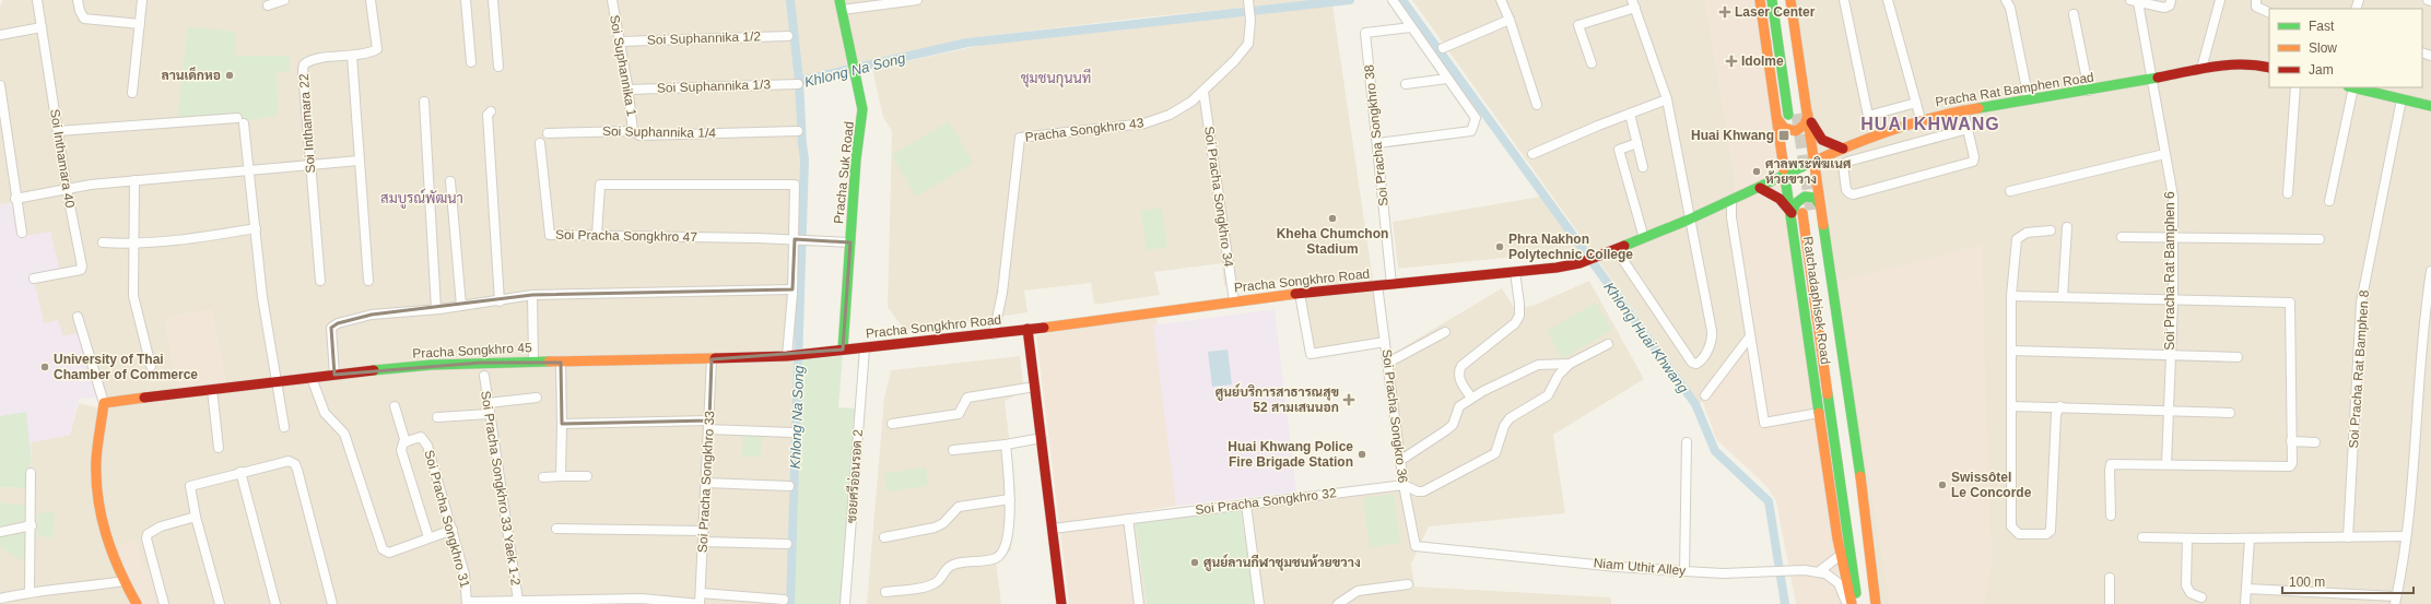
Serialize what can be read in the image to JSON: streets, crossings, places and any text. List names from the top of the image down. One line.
{"streets":{"main road":["Pracha Rat Bamphen Road","Pracha Suk Road","Pracha Songkhro Road","Ratchadaphisek Road","Pracha Songkhro 45"],"street":["Soi Suphannika 1/2","Soi Suphannika 1","Soi Suphannika 1/3","Soi Inthamara 22","Pracha Songkhro 43","Soi Suphannika 1/4","Soi Pracha Songkhro 38","Soi Inthamara 40","Soi Pracha Songkhro 34","Soi Pracha Songkhro 47","Soi Pracha Rat Bamphen 6","Soi Pracha Rat Bamphen 8","Soi Pracha Songkro 36","ซอยศรีอ่อนรอด 2","Soi Pracha Songkhro 33","Soi Pracha Songkhro 33 Yaek 1-2","Soi Pracha Songkhro 32","Soi Pracha Songkhro 31","Niam Uthit Alley"]},"crossings":[["Soi Suphannika 1/2","Soi Suphannika 1"],["Soi Suphannika 1","Soi Suphannika 1/3"],["Soi Suphannika 1","Soi Suphannika 1/4"],["Pracha Rat Bamphen Road","Soi Pracha Rat Bamphen 6"],["Pracha Rat Bamphen Road","Pracha Songkhro Road"],["Pracha Rat Bamphen Road","Ratchadaphisek Road"],["Pracha Songkhro 43","Soi Pracha Songkhro 34"],["Pracha Songkhro 43","Pracha Songkhro Road"],["Soi Pracha Songkhro 38","Pracha Songkhro Road"],["Pracha Suk Road","Soi Pracha Songkhro 47"],["Pracha Suk Road","Pracha Songkhro Road"],["Pracha Suk Road","Pracha Songkhro 45"],["Soi Pracha Songkhro 34","Pracha Songkhro Road"],["Pracha Songkhro Road","Pracha Songkhro 45"],["Pracha Songkhro Road","Soi Pracha Songkro 36"],["Pracha Songkhro Road","ซอยศรีอ่อนรอด 2"],["Pracha Songkhro 45","Soi Pracha Songkhro 33"],["Soi Pracha Songkro 36","Soi Pracha Songkhro 32"],["Soi Pracha Songkro 36","Niam Uthit Alley"]],"districts":["ชุมชนกุนนที","HUAI KHWANG","สมบูรณ์พัฒนา"],"water":["Khlong Na Song","Khlong Huai Khwang"],"places":{"health":["Laser Center","Idolme","ศูนย์บริการสาธารณสุข 52 สามเสนนอก"],"other":["ลานเด็กหอ","ศาลพระพิฆเนศ ห้วยขวาง","Kheha Chumchon Stadium","Phra Nakhon Polytechnic College","University of Thai Chamber of Commerce","Huai Khwang Police Fire Brigade Station","Swissôtel Le Concorde","ศูนย์ลานกีฬาชุมชนห้วยขวาง"],"transit":["Huai Khwang"]},"legend":["Fast","Slow","Jam"],"scale_bar":"100 m"}
